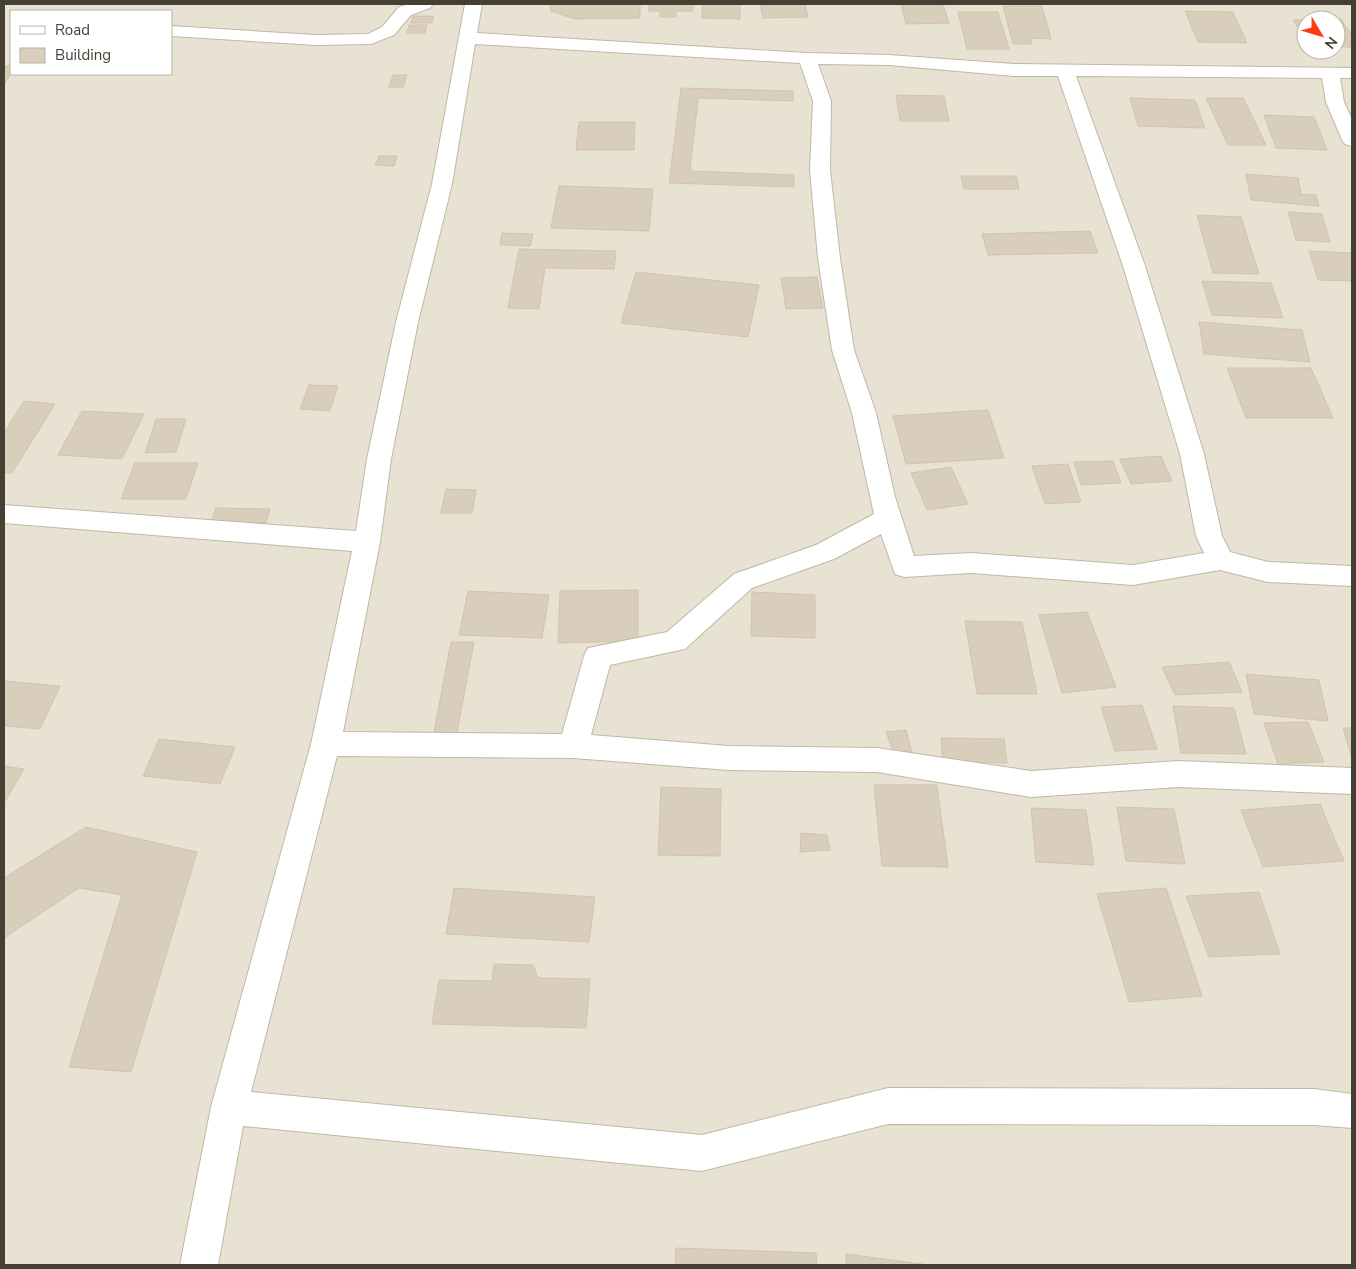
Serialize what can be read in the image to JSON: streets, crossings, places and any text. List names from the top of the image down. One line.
{"legend":["Road","Building"],"north":"bottom right"}
